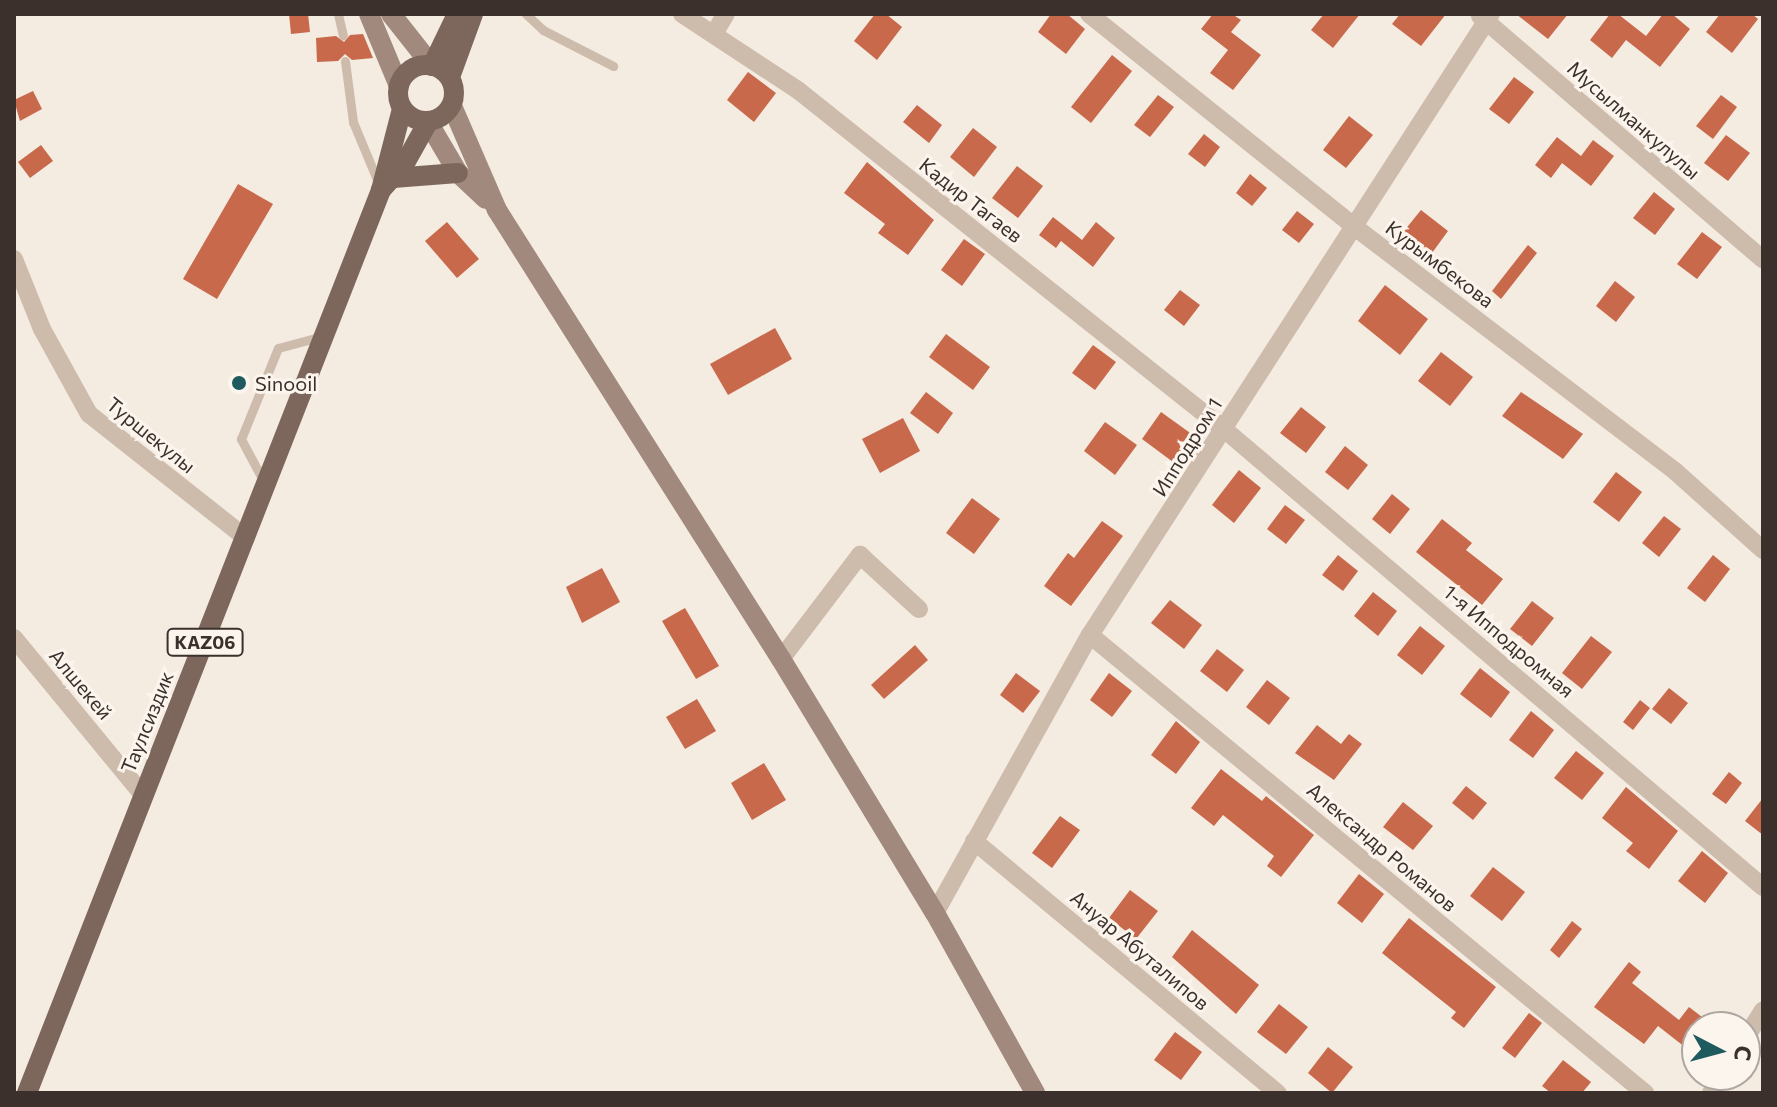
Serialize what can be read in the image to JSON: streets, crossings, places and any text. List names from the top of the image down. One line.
{"streets":{"main road":["KAZ06","Таулсиздик"],"street":["Мусылманкулулы","Кадир Тагаев","Курымбекова","Туршекулы","Ипподром 1","1-я Ипподромная","Алшекей","Александр Романов","Ануар Абуталипов"]},"crossings":[["Мусылманкулулы","Ипподром 1"],["Кадир Тагаев","Ипподром 1"],["Кадир Тагаев","1-я Ипподромная"],["Курымбекова","Ипподром 1"],["Туршекулы","Таулсиздик"],["Ипподром 1","1-я Ипподромная"],["Ипподром 1","Александр Романов"],["Ипподром 1","Ануар Абуталипов"],["Алшекей","Таулсиздик"]],"places":["Sinooil"],"north":"right"}
